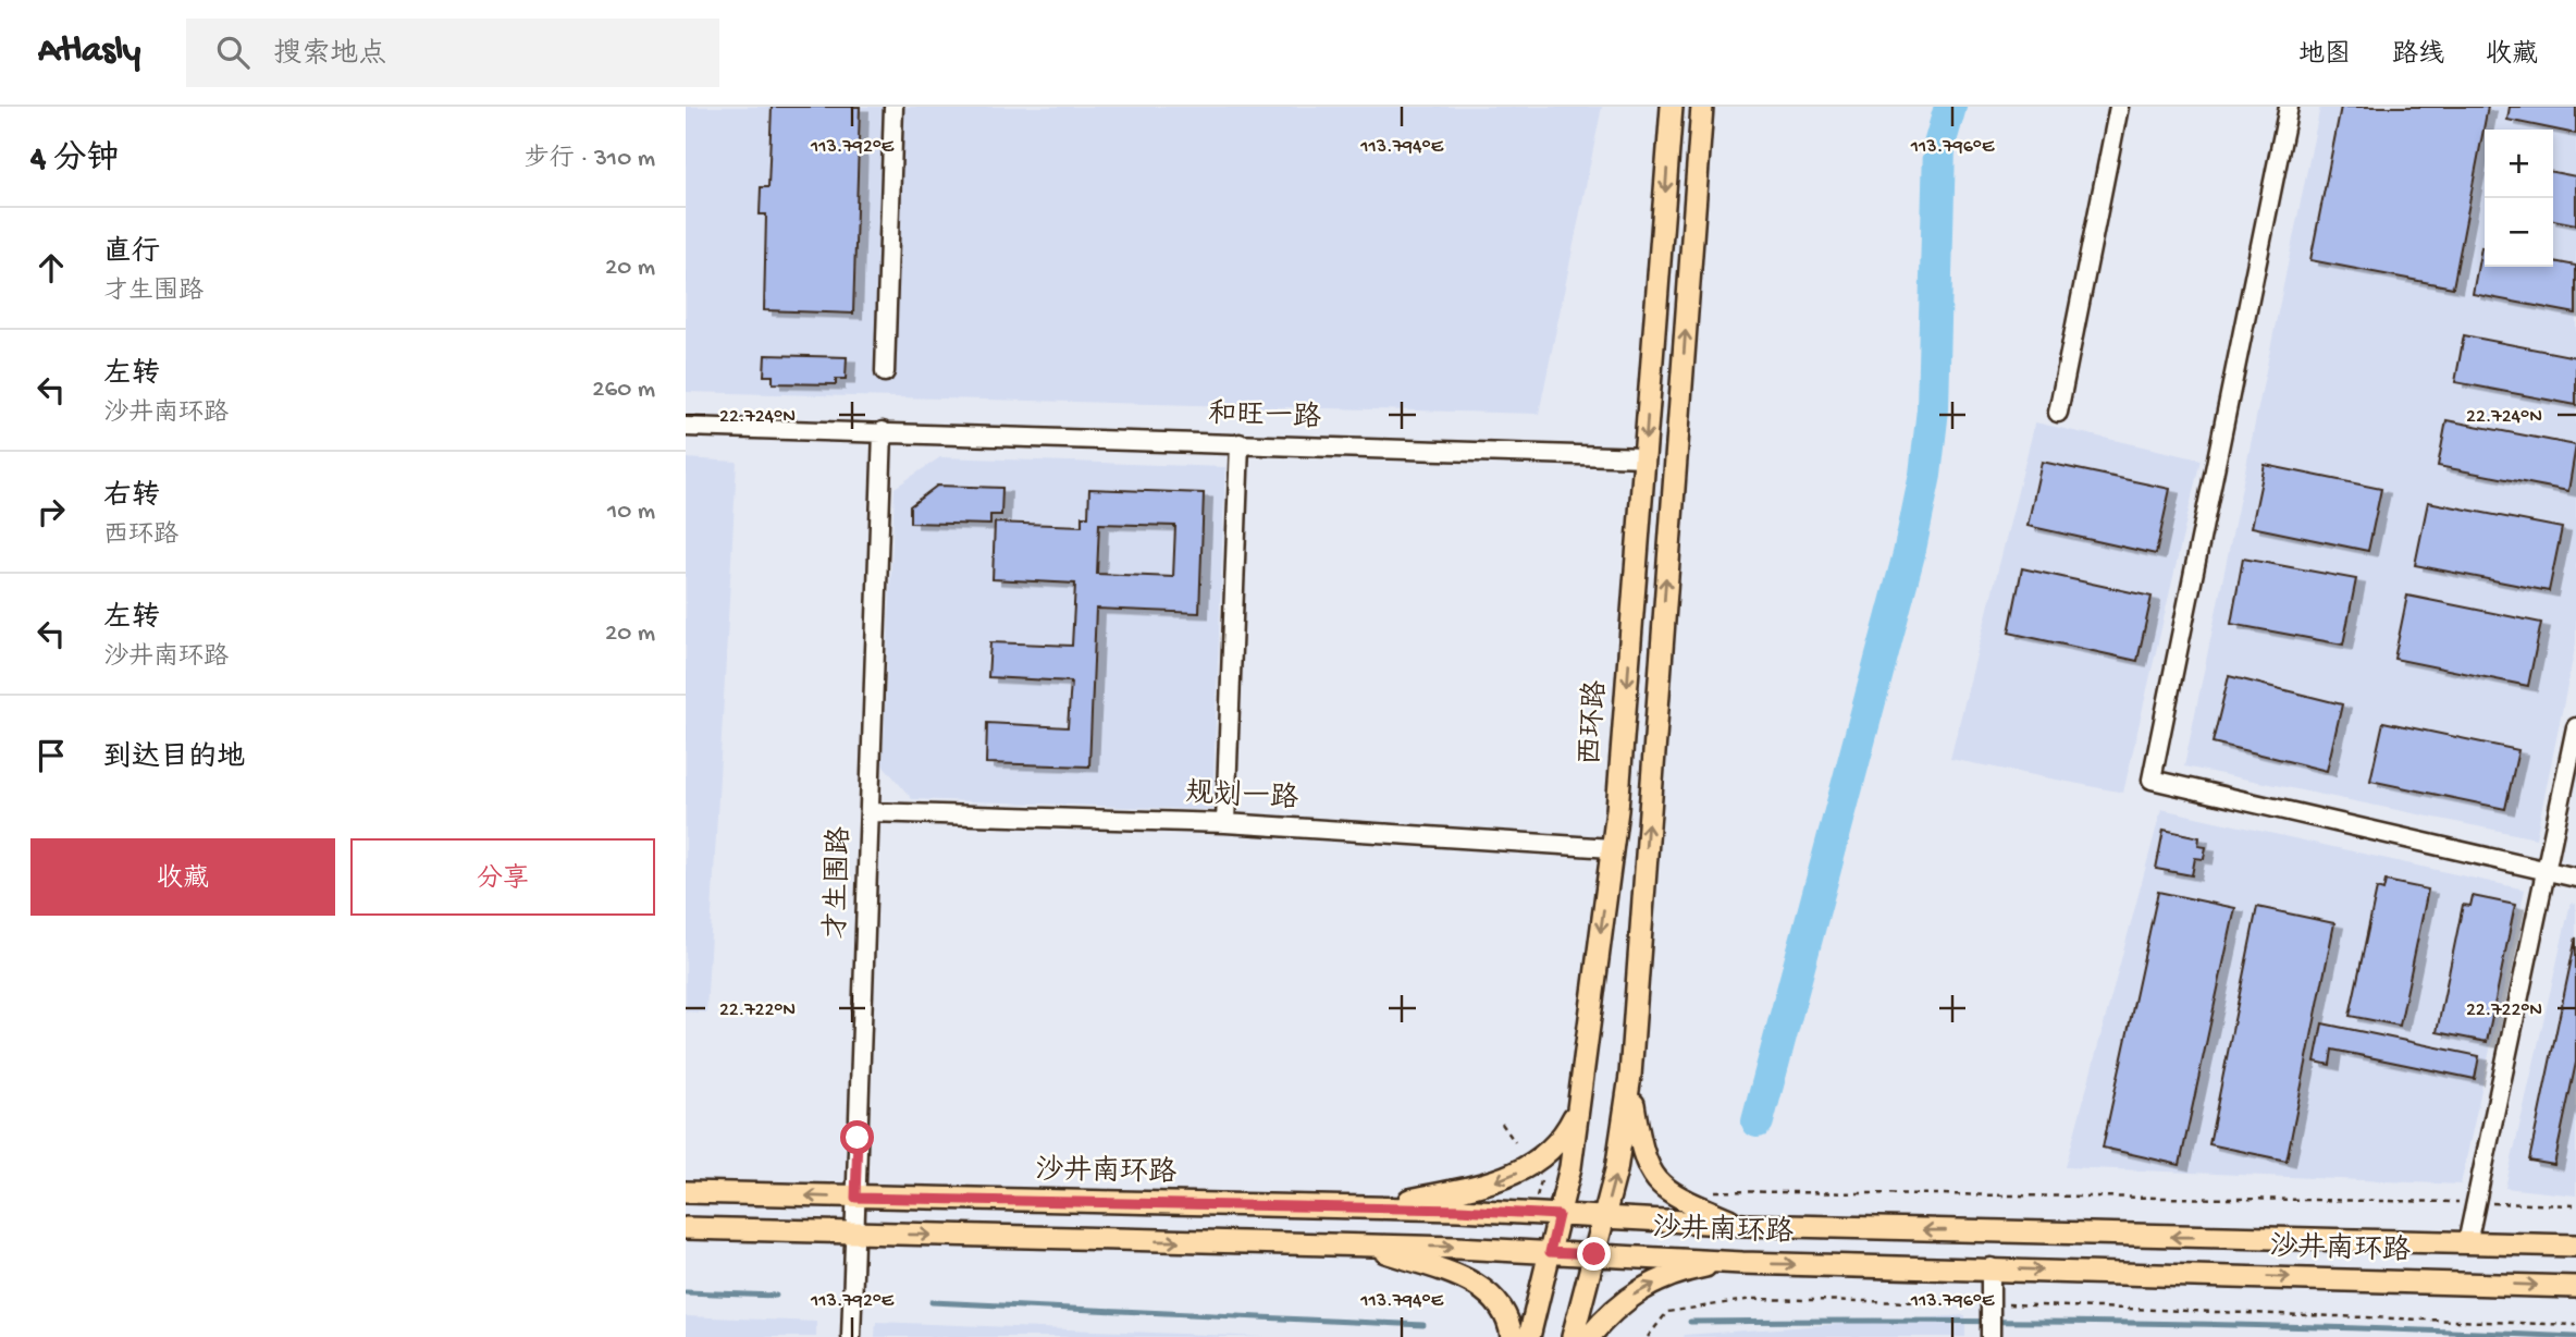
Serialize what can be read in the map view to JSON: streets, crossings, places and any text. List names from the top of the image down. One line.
{"streets":{"main road":["西环路","沙井南环路"],"street":["和旺一路","规划一路","才生围路"]},"crossings":[["和旺一路","西环路"],["和旺一路","才生围路"],["西环路","规划一路"],["西环路","沙井南环路"],["规划一路","才生围路"],["才生围路","沙井南环路"]],"page":{"header":"Atlasly","search":"搜索地点","nav":["地图","路线","收藏"],"heading":["4 分钟","步行 · 310 m"],"map_buttons":["+","−"],"list":[["直行","才生围路","20 m"],["左转","沙井南环路","260 m"],["右转","西环路","10 m"],["左转","沙井南环路","20 m"],"到达目的地"],"buttons":["收藏","分享"]},"coordinates":["113.792°E","113.794°E","113.796°E","22.724°N","22.722°N"]}
